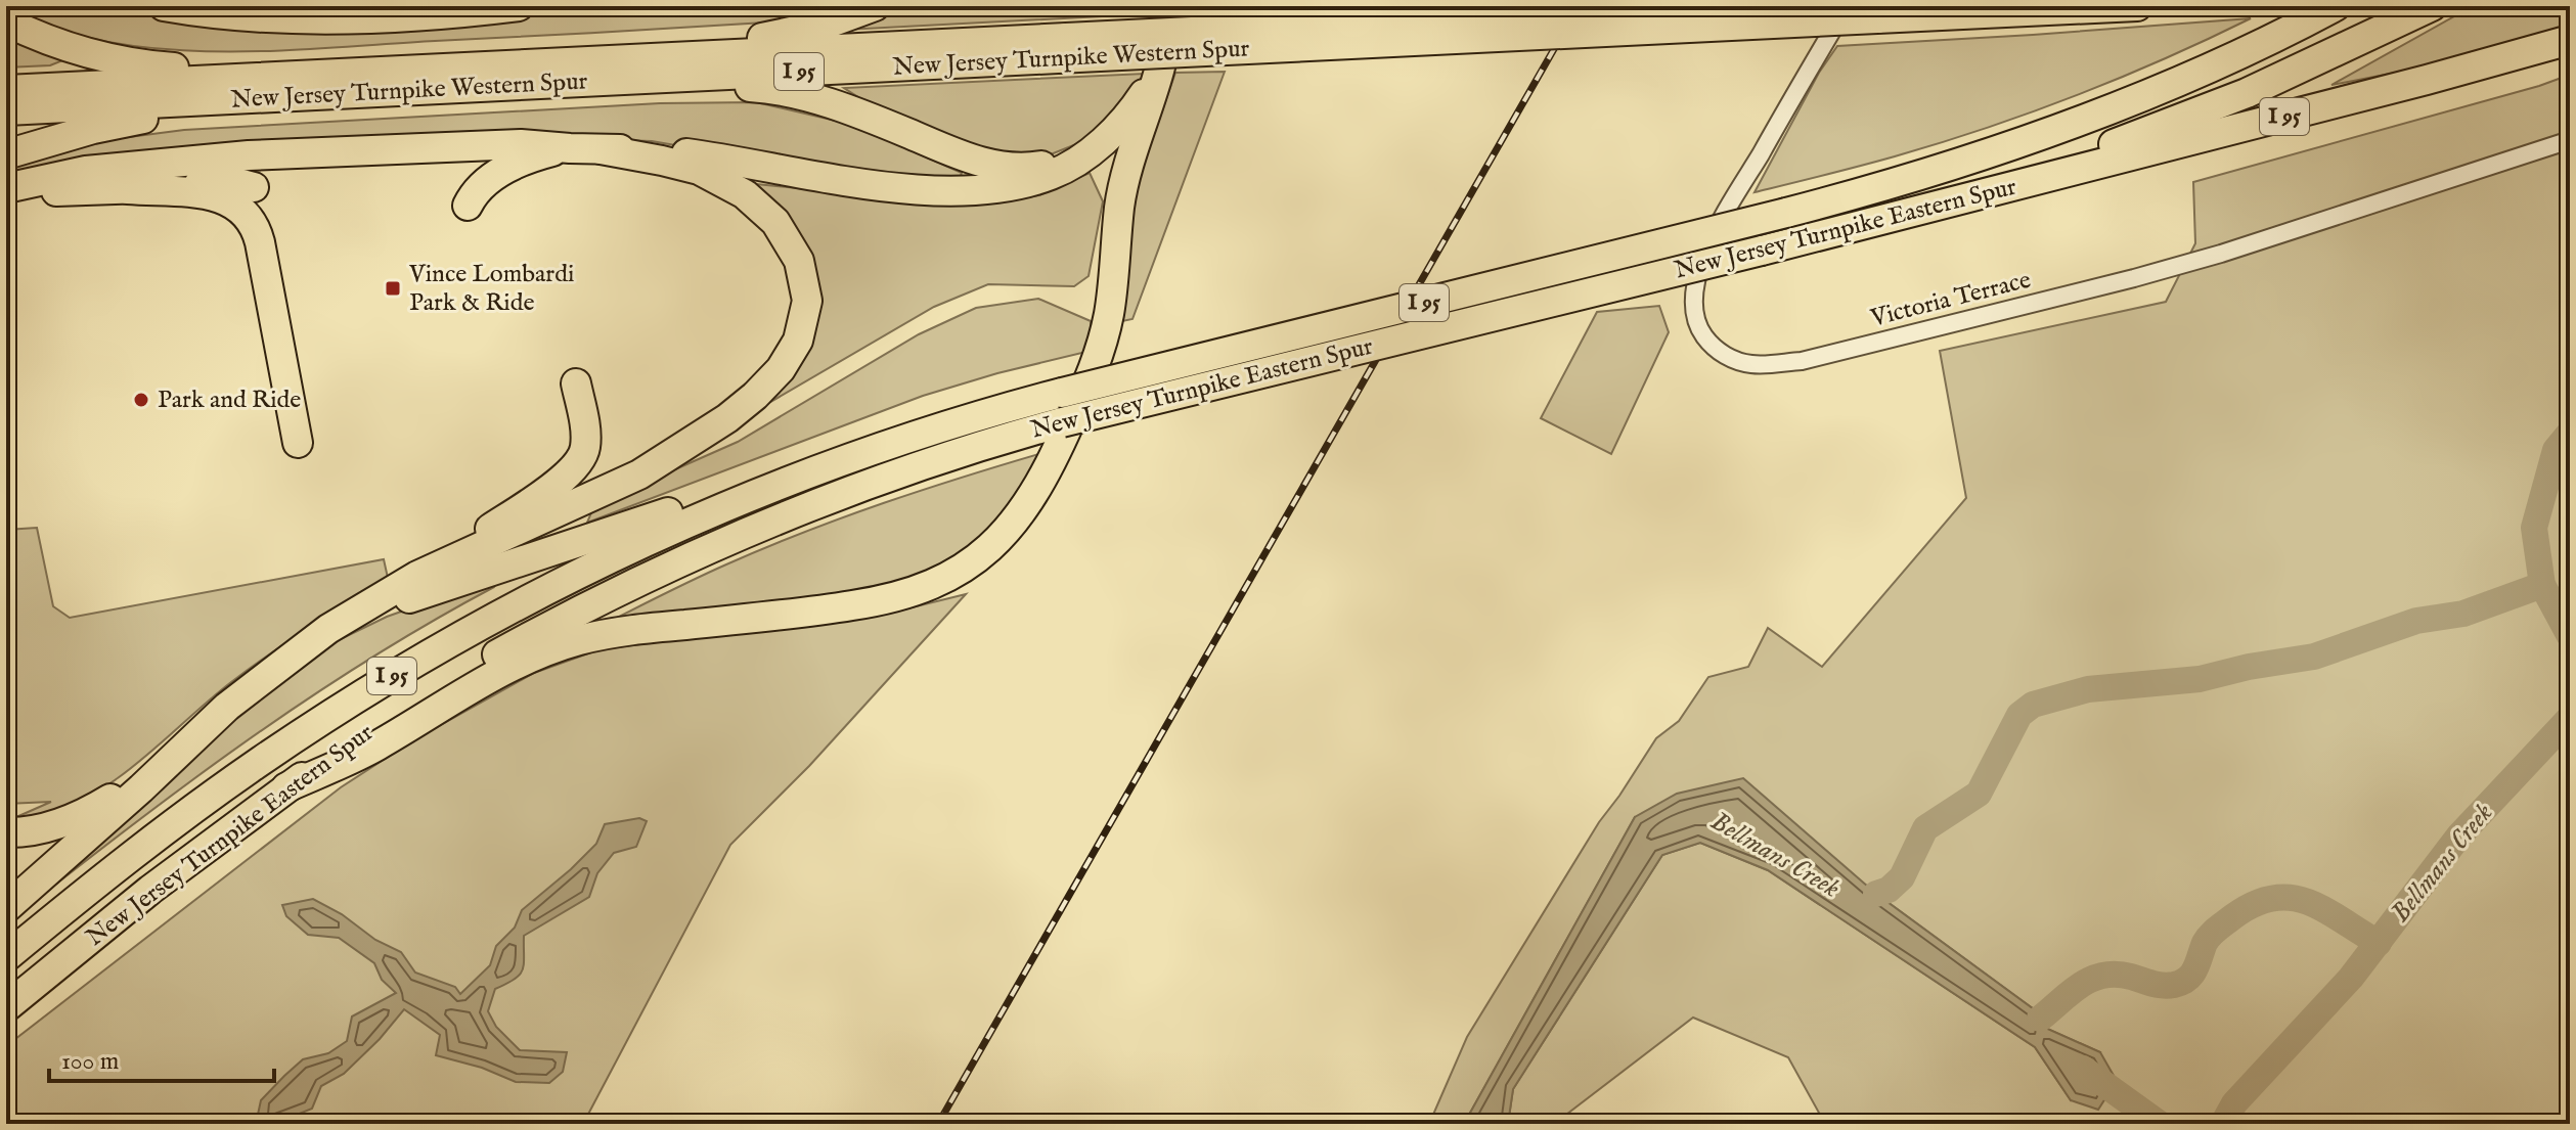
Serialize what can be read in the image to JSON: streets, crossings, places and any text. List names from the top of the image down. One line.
{"streets":{"highway":["New Jersey Turnpike Western Spur","I 95","New Jersey Turnpike Eastern Spur"],"street":["Victoria Terrace"]},"water":["Bellmans Creek"],"places":{"transit":["Vince Lombardi Park & Ride"],"other":["Park and Ride"]},"scale_bar":"100 m"}
